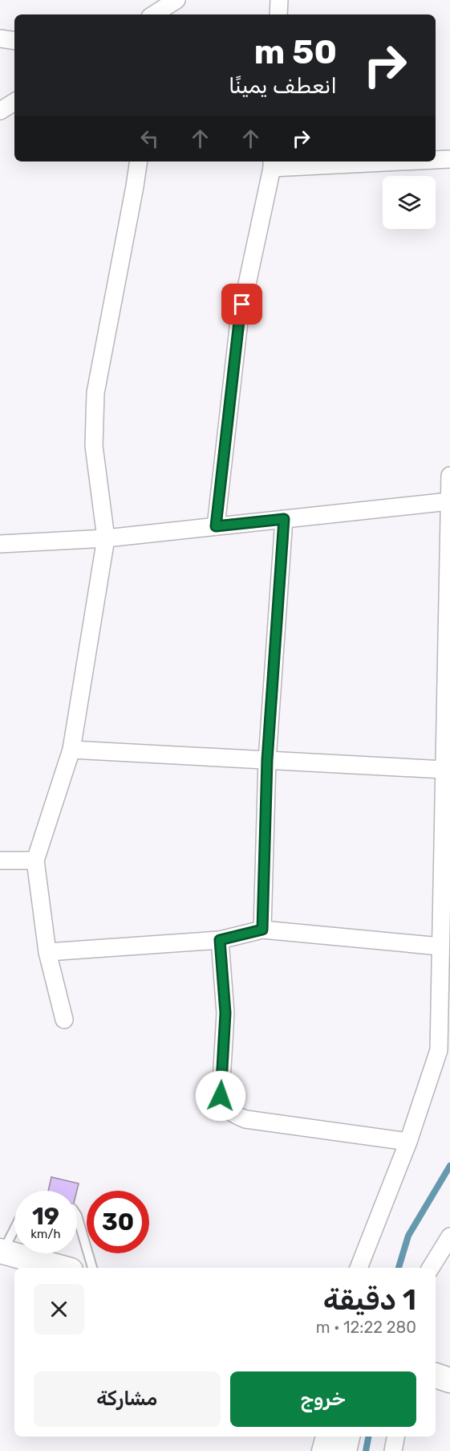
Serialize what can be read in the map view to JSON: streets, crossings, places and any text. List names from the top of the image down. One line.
{"page":{"turn":["50 m","انعطف يمينًا"],"speed":"19 km/h","limit":"30","heading":["1 دقيقة","280 m · 12:22"],"buttons":["خروج","مشاركة"]}}
